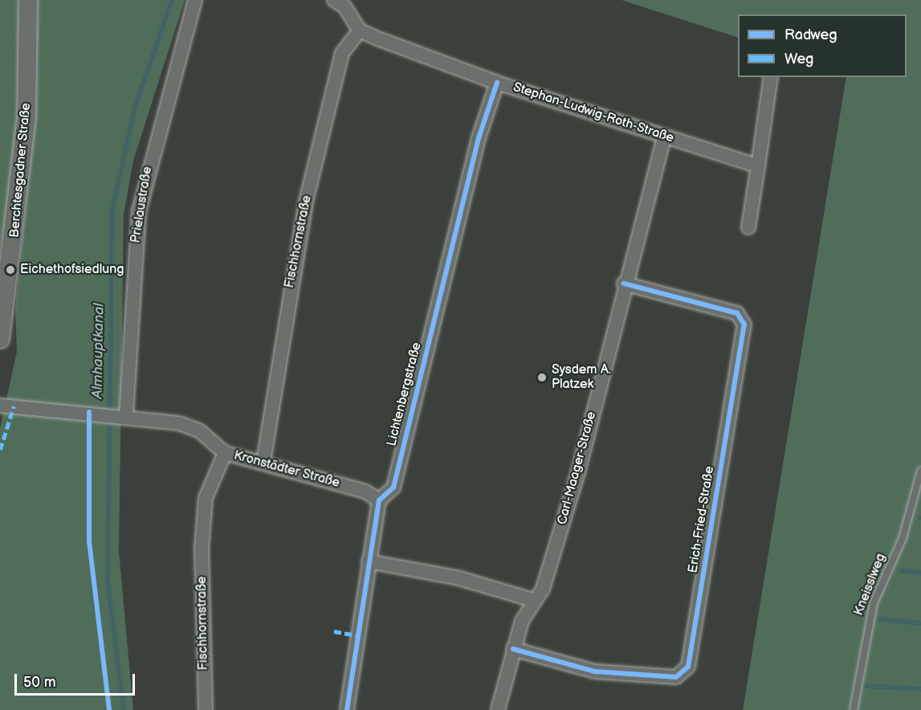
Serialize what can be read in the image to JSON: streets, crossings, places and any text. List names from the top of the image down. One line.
{"streets":{"main road":["Berchtesgadner Straße"],"street":["Stephan-Ludwig-Roth-Straße","Prielaustraße","Fischhornstraße","Lichtenbergstraße","Carl-Maager-Straße","Kronstädter Straße","Erich-Fried-Straße"],"lane":["Kneisslweg"]},"crossings":[["Stephan-Ludwig-Roth-Straße","Fischhornstraße"],["Stephan-Ludwig-Roth-Straße","Lichtenbergstraße"],["Stephan-Ludwig-Roth-Straße","Carl-Maager-Straße"],["Prielaustraße","Kronstädter Straße"],["Fischhornstraße","Kronstädter Straße"],["Lichtenbergstraße","Kronstädter Straße"],["Carl-Maager-Straße","Erich-Fried-Straße"]],"water":["Almhauptkanal"],"places":["Eichethofsiedlung","Sysdem A. Platzek"],"legend":["Radweg","Weg"],"scale_bar":"50 m"}
